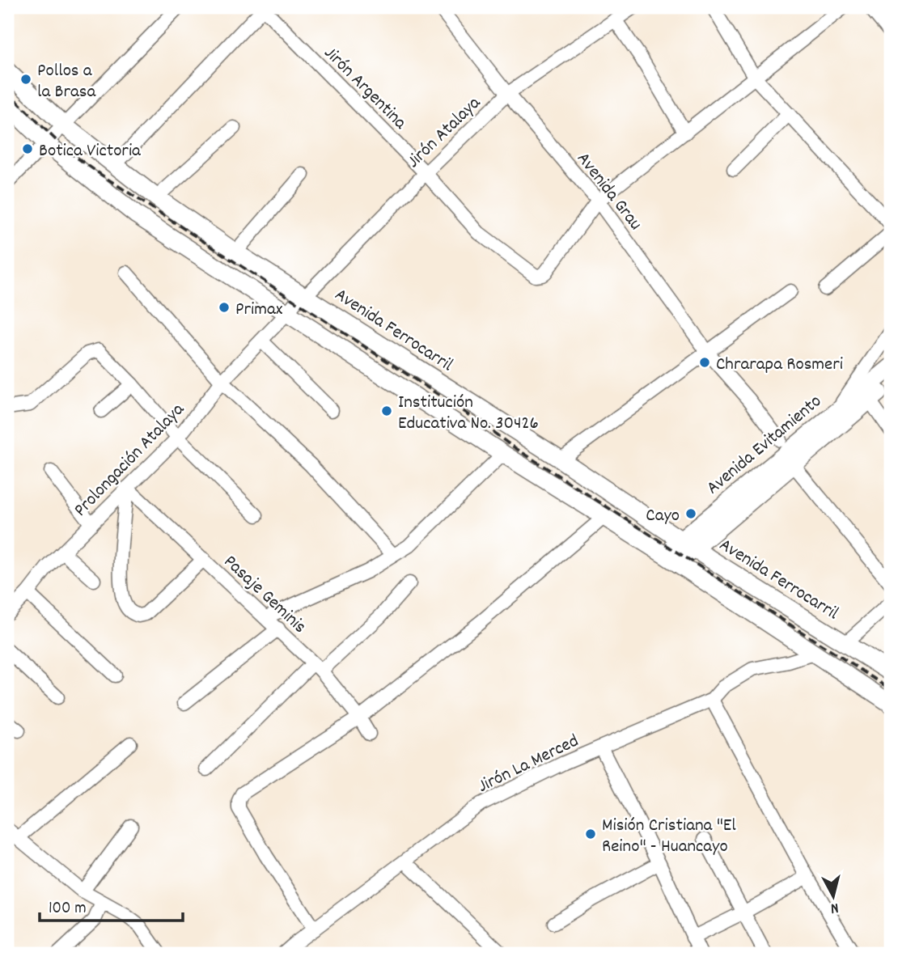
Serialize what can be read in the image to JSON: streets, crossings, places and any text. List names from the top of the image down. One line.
{"streets":{"main road":["Avenida Ferrocarril","Avenida Evitamiento"],"street":["Jirón Argentina","Jirón Atalaya","Avenida Grau","Prolongación Atalaya","Pasaje Geminis","Jirón La Merced"]},"crossings":[["Jirón Argentina","Jirón Atalaya"],["Jirón Argentina","Avenida Grau"],["Jirón Atalaya","Avenida Grau"],["Jirón Atalaya","Avenida Ferrocarril"],["Jirón Atalaya","Prolongación Atalaya"],["Avenida Ferrocarril","Avenida Evitamiento"],["Avenida Ferrocarril","Prolongación Atalaya"],["Avenida Ferrocarril","Jirón La Merced"],["Prolongación Atalaya","Pasaje Geminis"]],"places":["Pollos a la Brasa","Botica Victoria","Primax","Chrarapa Rosmeri","Institución Educativa No. 30426","Cayo","Misión Cristiana \"El Reino\" - Huancayo"],"scale_bar":"100 m","north":"bottom"}
